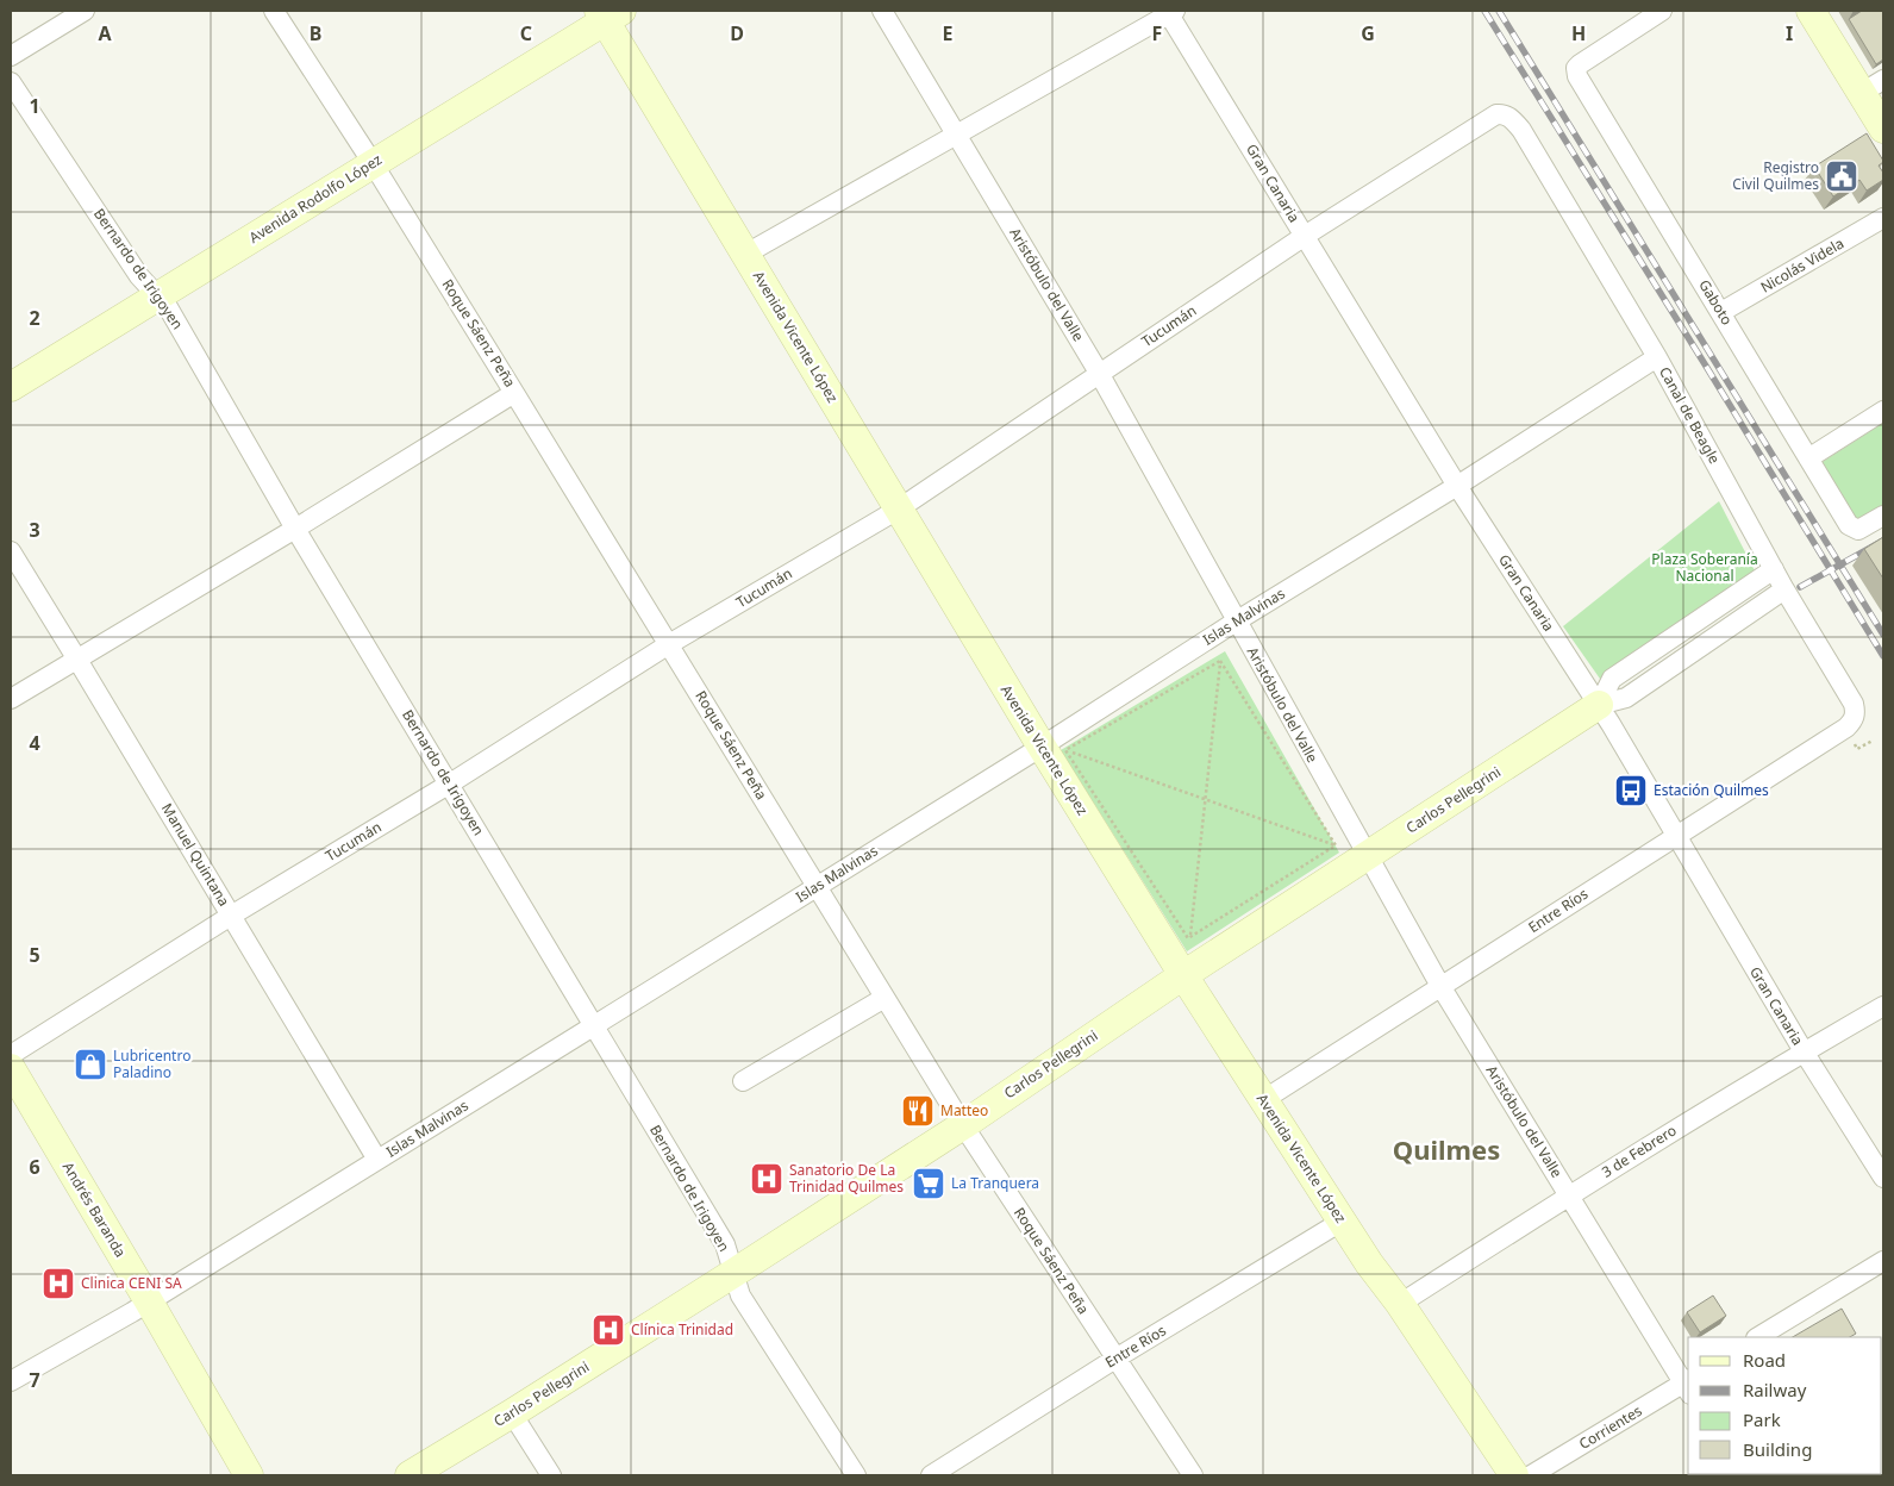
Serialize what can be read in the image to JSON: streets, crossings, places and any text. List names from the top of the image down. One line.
{"streets":{"main road":["Avenida Rodolfo López","Avenida Vicente López","Carlos Pellegrini","Andrés Baranda"],"street":["Gran Canaria","Nicolás Videla","Bernardo de Irigoyen","Aristóbulo del Valle","Gaboto","Tucumán","Roque Sáenz Peña","Canal de Beagle","Islas Malvinas","Manuel Quintana","Entre Ríos","3 de Febrero","Corrientes"]},"crossings":[["Gran Canaria","Tucumán"],["Gran Canaria","Islas Malvinas"],["Gran Canaria","Carlos Pellegrini"],["Gran Canaria","Entre Ríos"],["Gran Canaria","3 de Febrero"],["Avenida Rodolfo López","Bernardo de Irigoyen"],["Avenida Rodolfo López","Roque Sáenz Peña"],["Avenida Rodolfo López","Avenida Vicente López"],["Nicolás Videla","Gaboto"],["Bernardo de Irigoyen","Tucumán"],["Bernardo de Irigoyen","Islas Malvinas"],["Bernardo de Irigoyen","Carlos Pellegrini"],["Aristóbulo del Valle","Tucumán"],["Aristóbulo del Valle","Islas Malvinas"],["Aristóbulo del Valle","Carlos Pellegrini"],["Aristóbulo del Valle","Entre Ríos"],["Aristóbulo del Valle","3 de Febrero"],["Aristóbulo del Valle","Corrientes"],["Tucumán","Roque Sáenz Peña"],["Tucumán","Avenida Vicente López"],["Tucumán","Canal de Beagle"],["Tucumán","Manuel Quintana"],["Roque Sáenz Peña","Islas Malvinas"],["Roque Sáenz Peña","Carlos Pellegrini"],["Roque Sáenz Peña","Entre Ríos"],["Avenida Vicente López","Islas Malvinas"],["Avenida Vicente López","Carlos Pellegrini"],["Avenida Vicente López","Entre Ríos"],["Avenida Vicente López","3 de Febrero"],["Canal de Beagle","Islas Malvinas"],["Canal de Beagle","Carlos Pellegrini"],["Canal de Beagle","Entre Ríos"],["Islas Malvinas","Manuel Quintana"],["Islas Malvinas","Andrés Baranda"]],"districts":["Quilmes"],"parks":["Plaza Soberanía Nacional"],"places":{"public building":["Registro Civil Quilmes"],"bus stop":["Estación Quilmes"],"shop":["Lubricentro Paladino"],"restaurant":["Matteo"],"hospital":["Sanatorio De La Trinidad Quilmes","Clinica CENI SA","Clínica Trinidad"],"supermarket":["La Tranquera"]},"legend":["Road","Railway","Park","Building"],"grid":{"columns":["A","B","C","D","E","F","G","H","I"],"rows":["1","2","3","4","5","6","7"]}}
